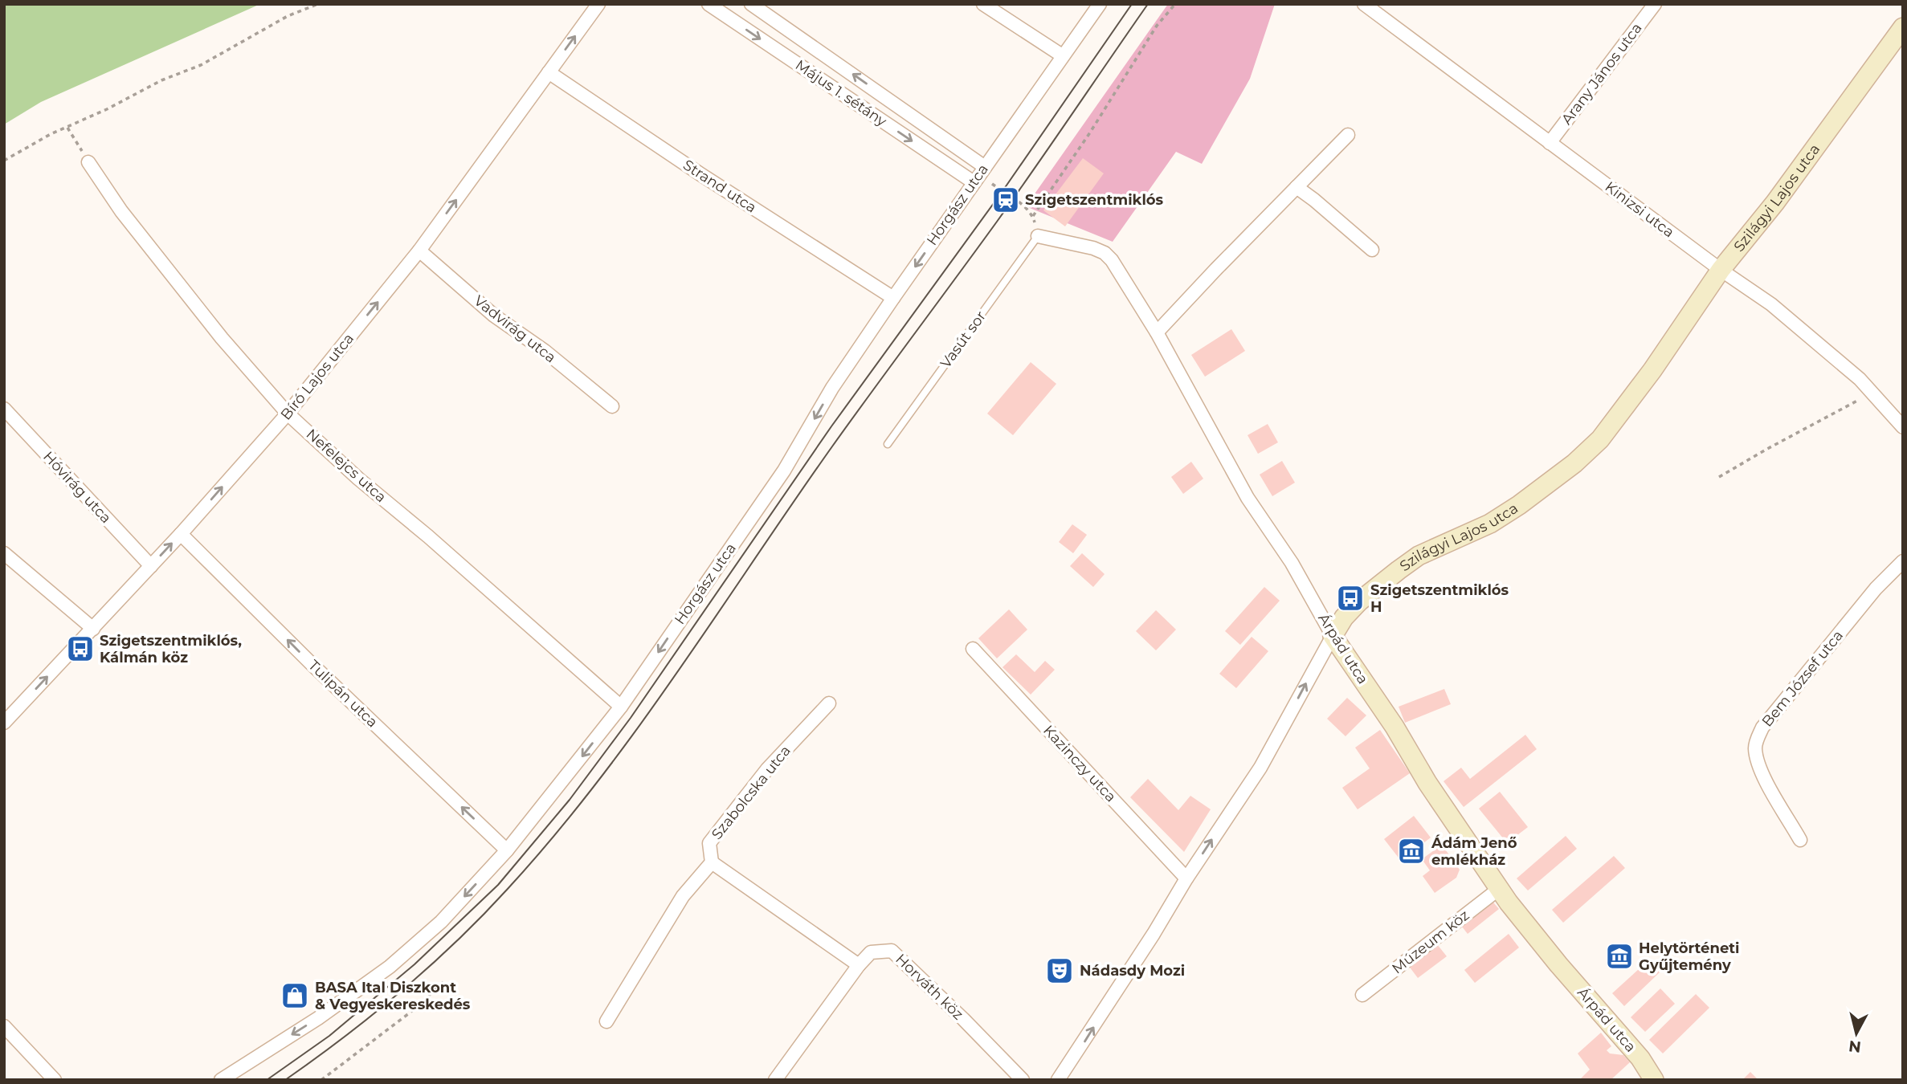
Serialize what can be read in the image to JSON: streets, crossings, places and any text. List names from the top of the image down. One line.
{"streets":{"street":["Arany János utca","Május 1. sétány","Strand utca","Szilágyi Lajos utca","Horgász utca","Kinizsi utca","Vadvirág utca","Bíró Lajos utca","Nefelejcs utca","Hóvirág utca","Árpád utca","Bem József utca","Tulipán utca","Kazinczy utca","Szabolcska utca","Múzeum köz","Horváth köz"],"lane":["Vasút sor"]},"crossings":[["Arany János utca","Kinizsi utca"],["Május 1. sétány","Horgász utca"],["Strand utca","Horgász utca"],["Strand utca","Bíró Lajos utca"],["Szilágyi Lajos utca","Kinizsi utca"],["Szilágyi Lajos utca","Árpád utca"],["Szilágyi Lajos utca","Kazinczy utca"],["Horgász utca","Nefelejcs utca"],["Horgász utca","Tulipán utca"],["Vadvirág utca","Bíró Lajos utca"],["Vasút sor","Árpád utca"],["Bíró Lajos utca","Nefelejcs utca"],["Bíró Lajos utca","Hóvirág utca"],["Bíró Lajos utca","Tulipán utca"],["Árpád utca","Múzeum köz"]],"one_way":["Szilágyi Lajos utca","Horgász utca","Bíró Lajos utca","Tulipán utca"],"places":{"station":["Szigetszentmiklós"],"bus stop":["Szigetszentmiklós H","Szigetszentmiklós, Kálmán köz"],"museum":["Ádám Jenő emlékház","Helytörténeti Gyűjtemény"],"theatre":["Nádasdy Mozi"],"shop":["BASA Ital Diszkont & Vegyeskereskedés"]},"north":"bottom"}
